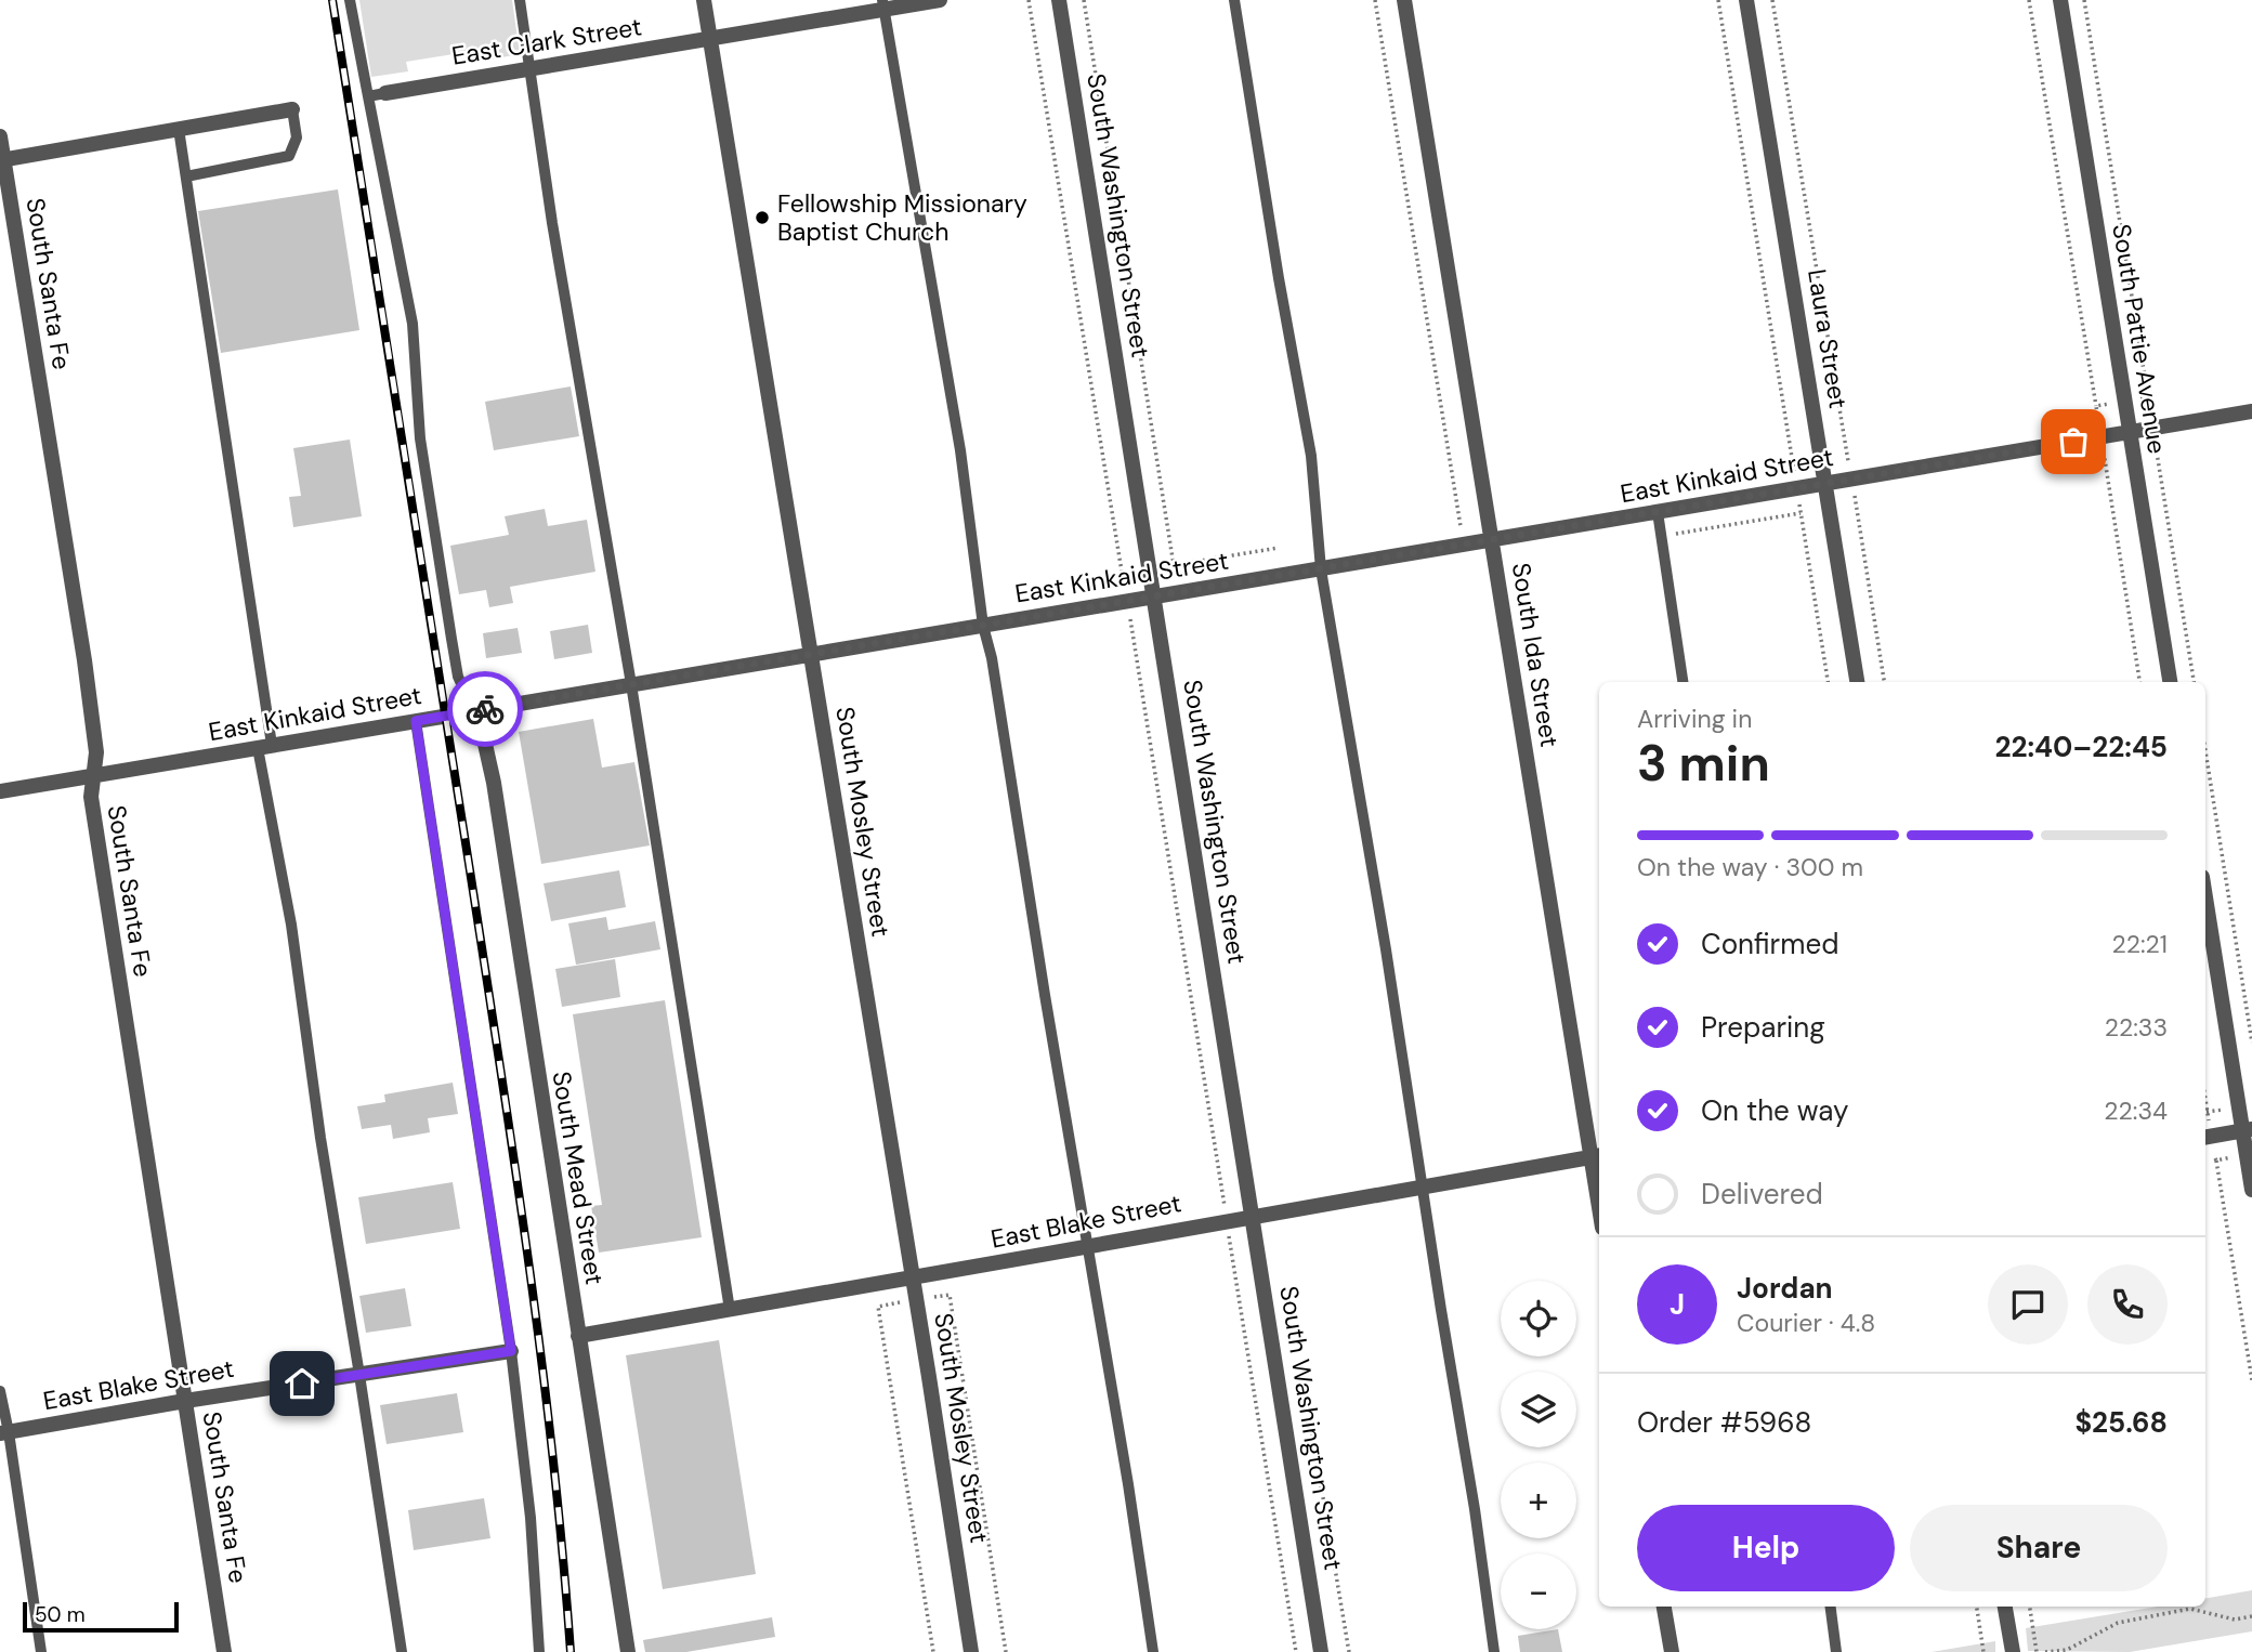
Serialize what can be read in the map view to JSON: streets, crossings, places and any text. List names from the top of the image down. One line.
{"streets":{"street":["East Clark Street","South Washington Street","South Santa Fe","Laura Street","South Pattie Avenue","East Kinkaid Street","South Ida Street","South Mosley Street","South Mead Street","East Blake Street"]},"crossings":[["East Clark Street","South Mosley Street"],["South Washington Street","East Kinkaid Street"],["South Washington Street","East Blake Street"],["South Santa Fe","East Kinkaid Street"],["South Santa Fe","East Blake Street"],["Laura Street","East Kinkaid Street"],["South Pattie Avenue","East Kinkaid Street"],["East Kinkaid Street","South Ida Street"],["East Kinkaid Street","South Mosley Street"],["East Kinkaid Street","South Mead Street"],["South Ida Street","East Blake Street"],["South Mosley Street","East Blake Street"],["South Mead Street","East Blake Street"]],"places":["Fellowship Missionary Baptist Church"],"scale_bar":"50 m","page":{"heading":["3 min","Arriving in","22:40–22:45"],"panel":["Jordan","Courier · 4.8","Order #5968","$25.68"],"bar":"On the way · 300 m","list":[["Confirmed","22:21"],["Preparing","22:33"],["On the way","22:34"],"Delivered"],"round":"J","map_buttons":["+","−"],"buttons":["Help","Share"],"scale":"50 m"}}
